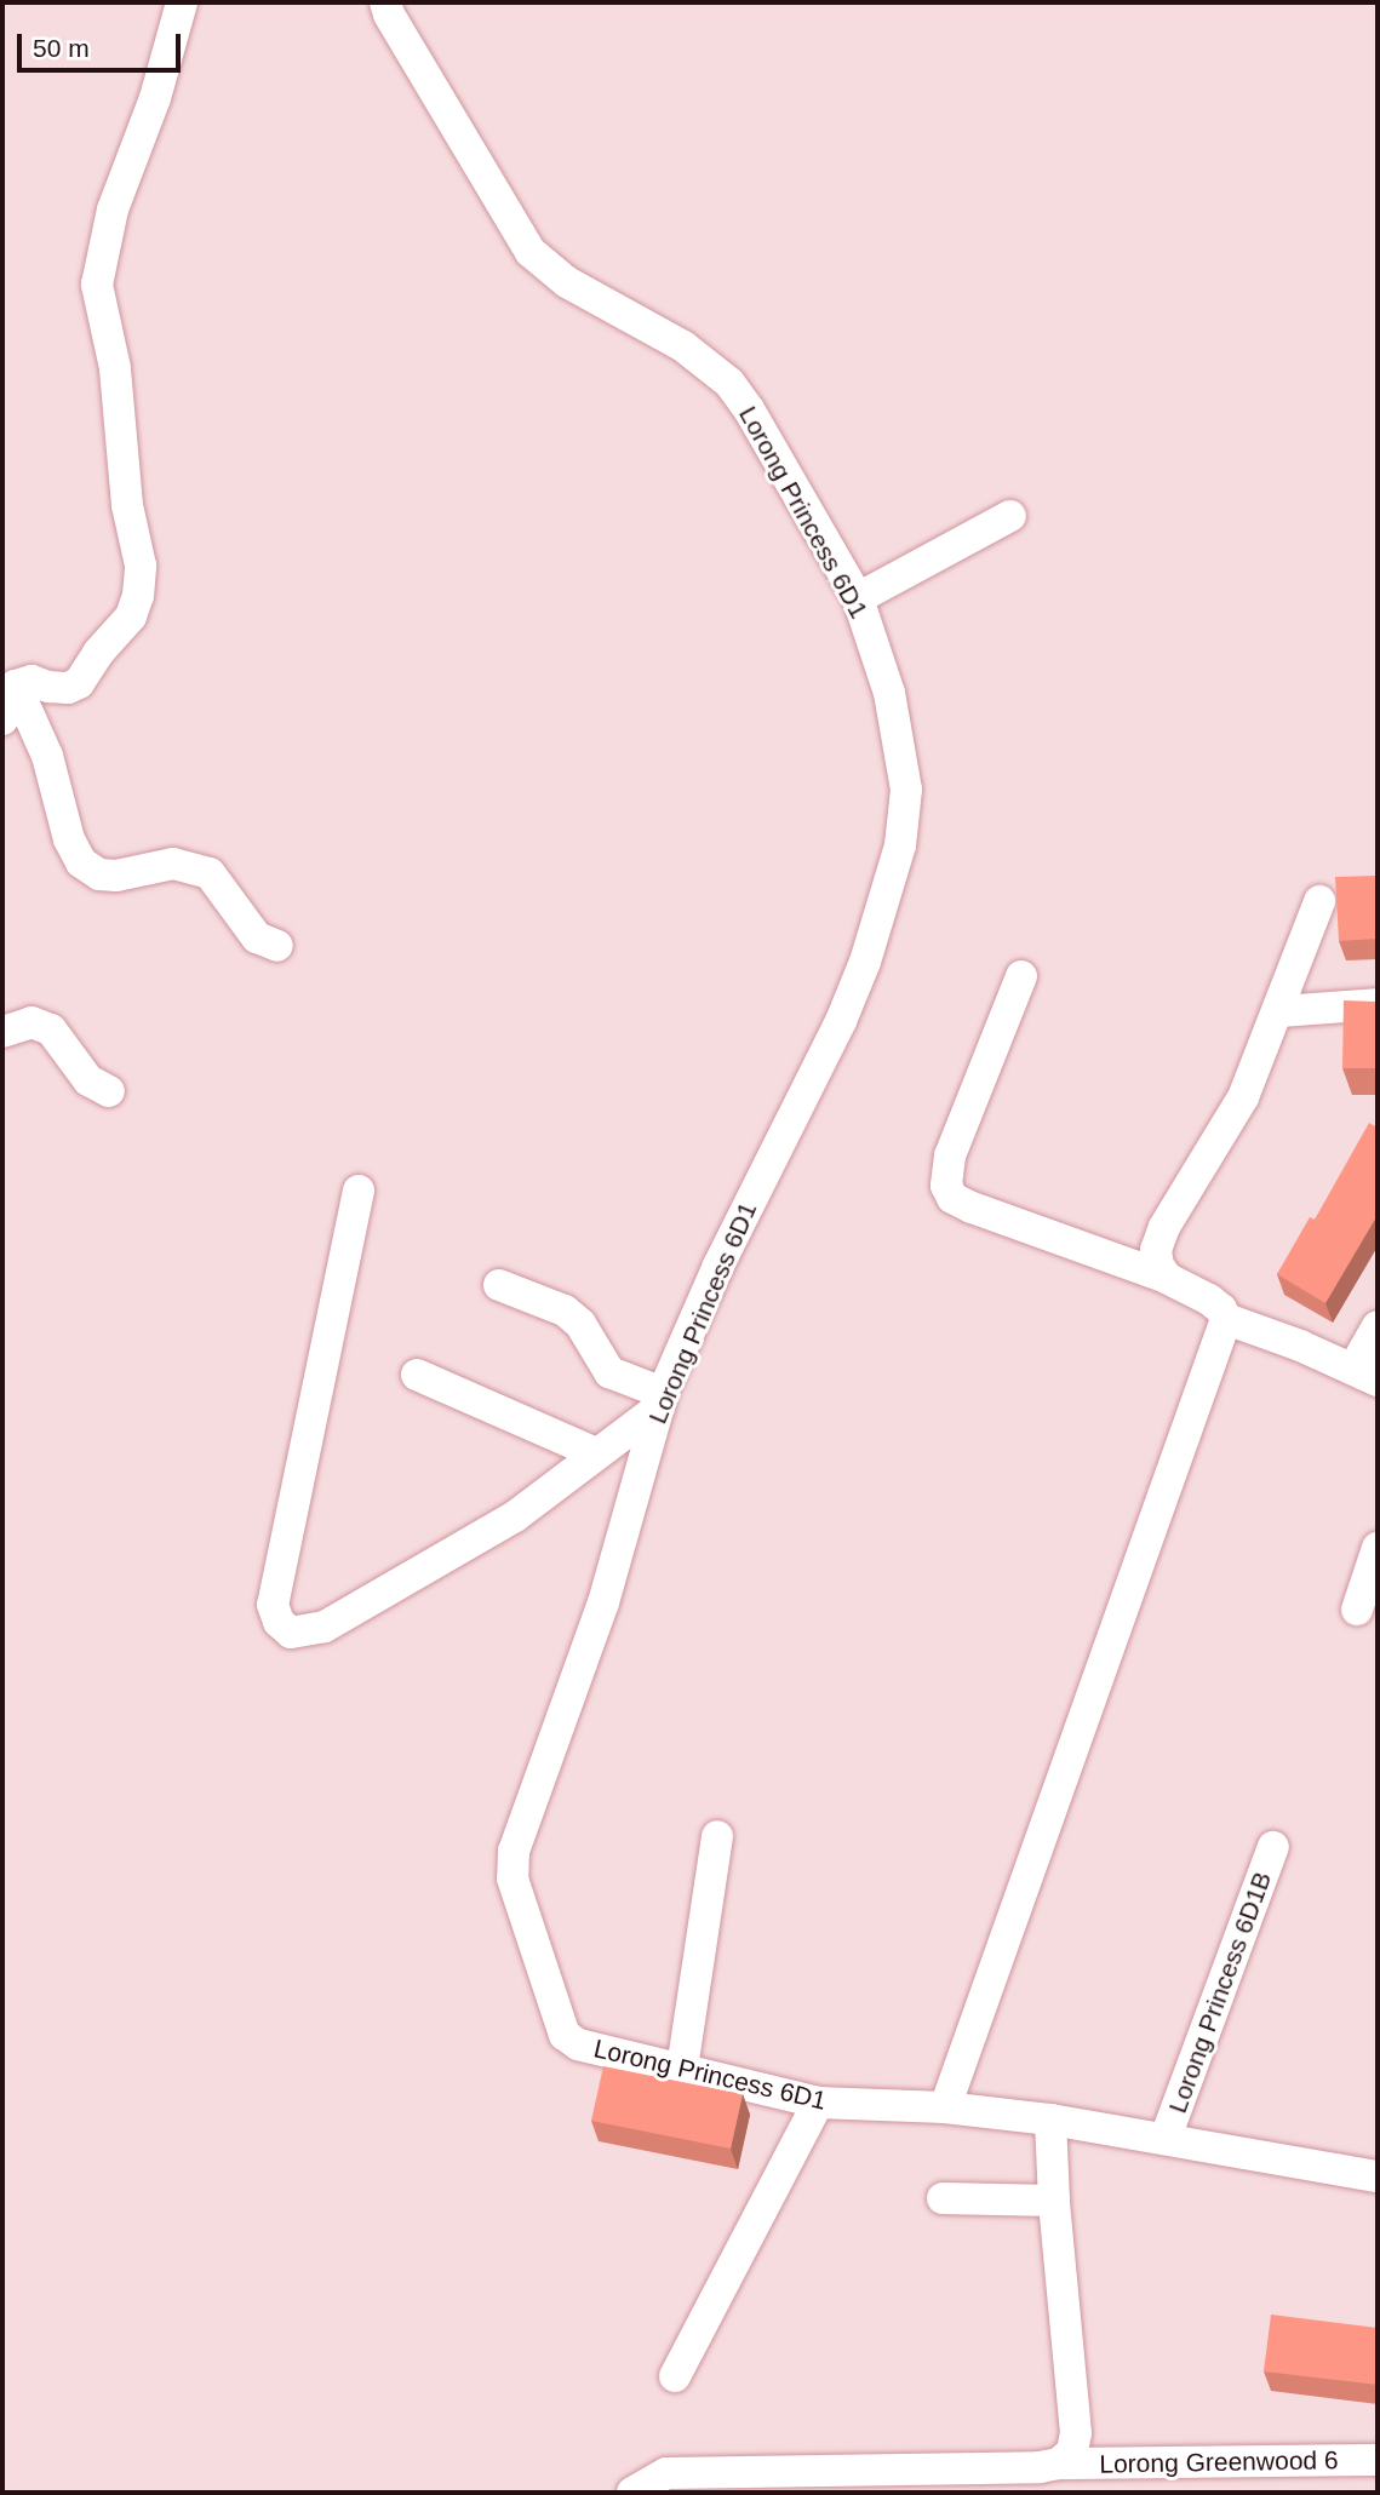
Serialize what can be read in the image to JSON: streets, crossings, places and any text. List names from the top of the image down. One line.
{"streets":{"street":["Lorong Princess 6D1","Lorong Princess 6D1B","Lorong Greenwood 6"]},"crossings":[["Lorong Princess 6D1","Lorong Princess 6D1B"]],"scale_bar":"50 m"}
